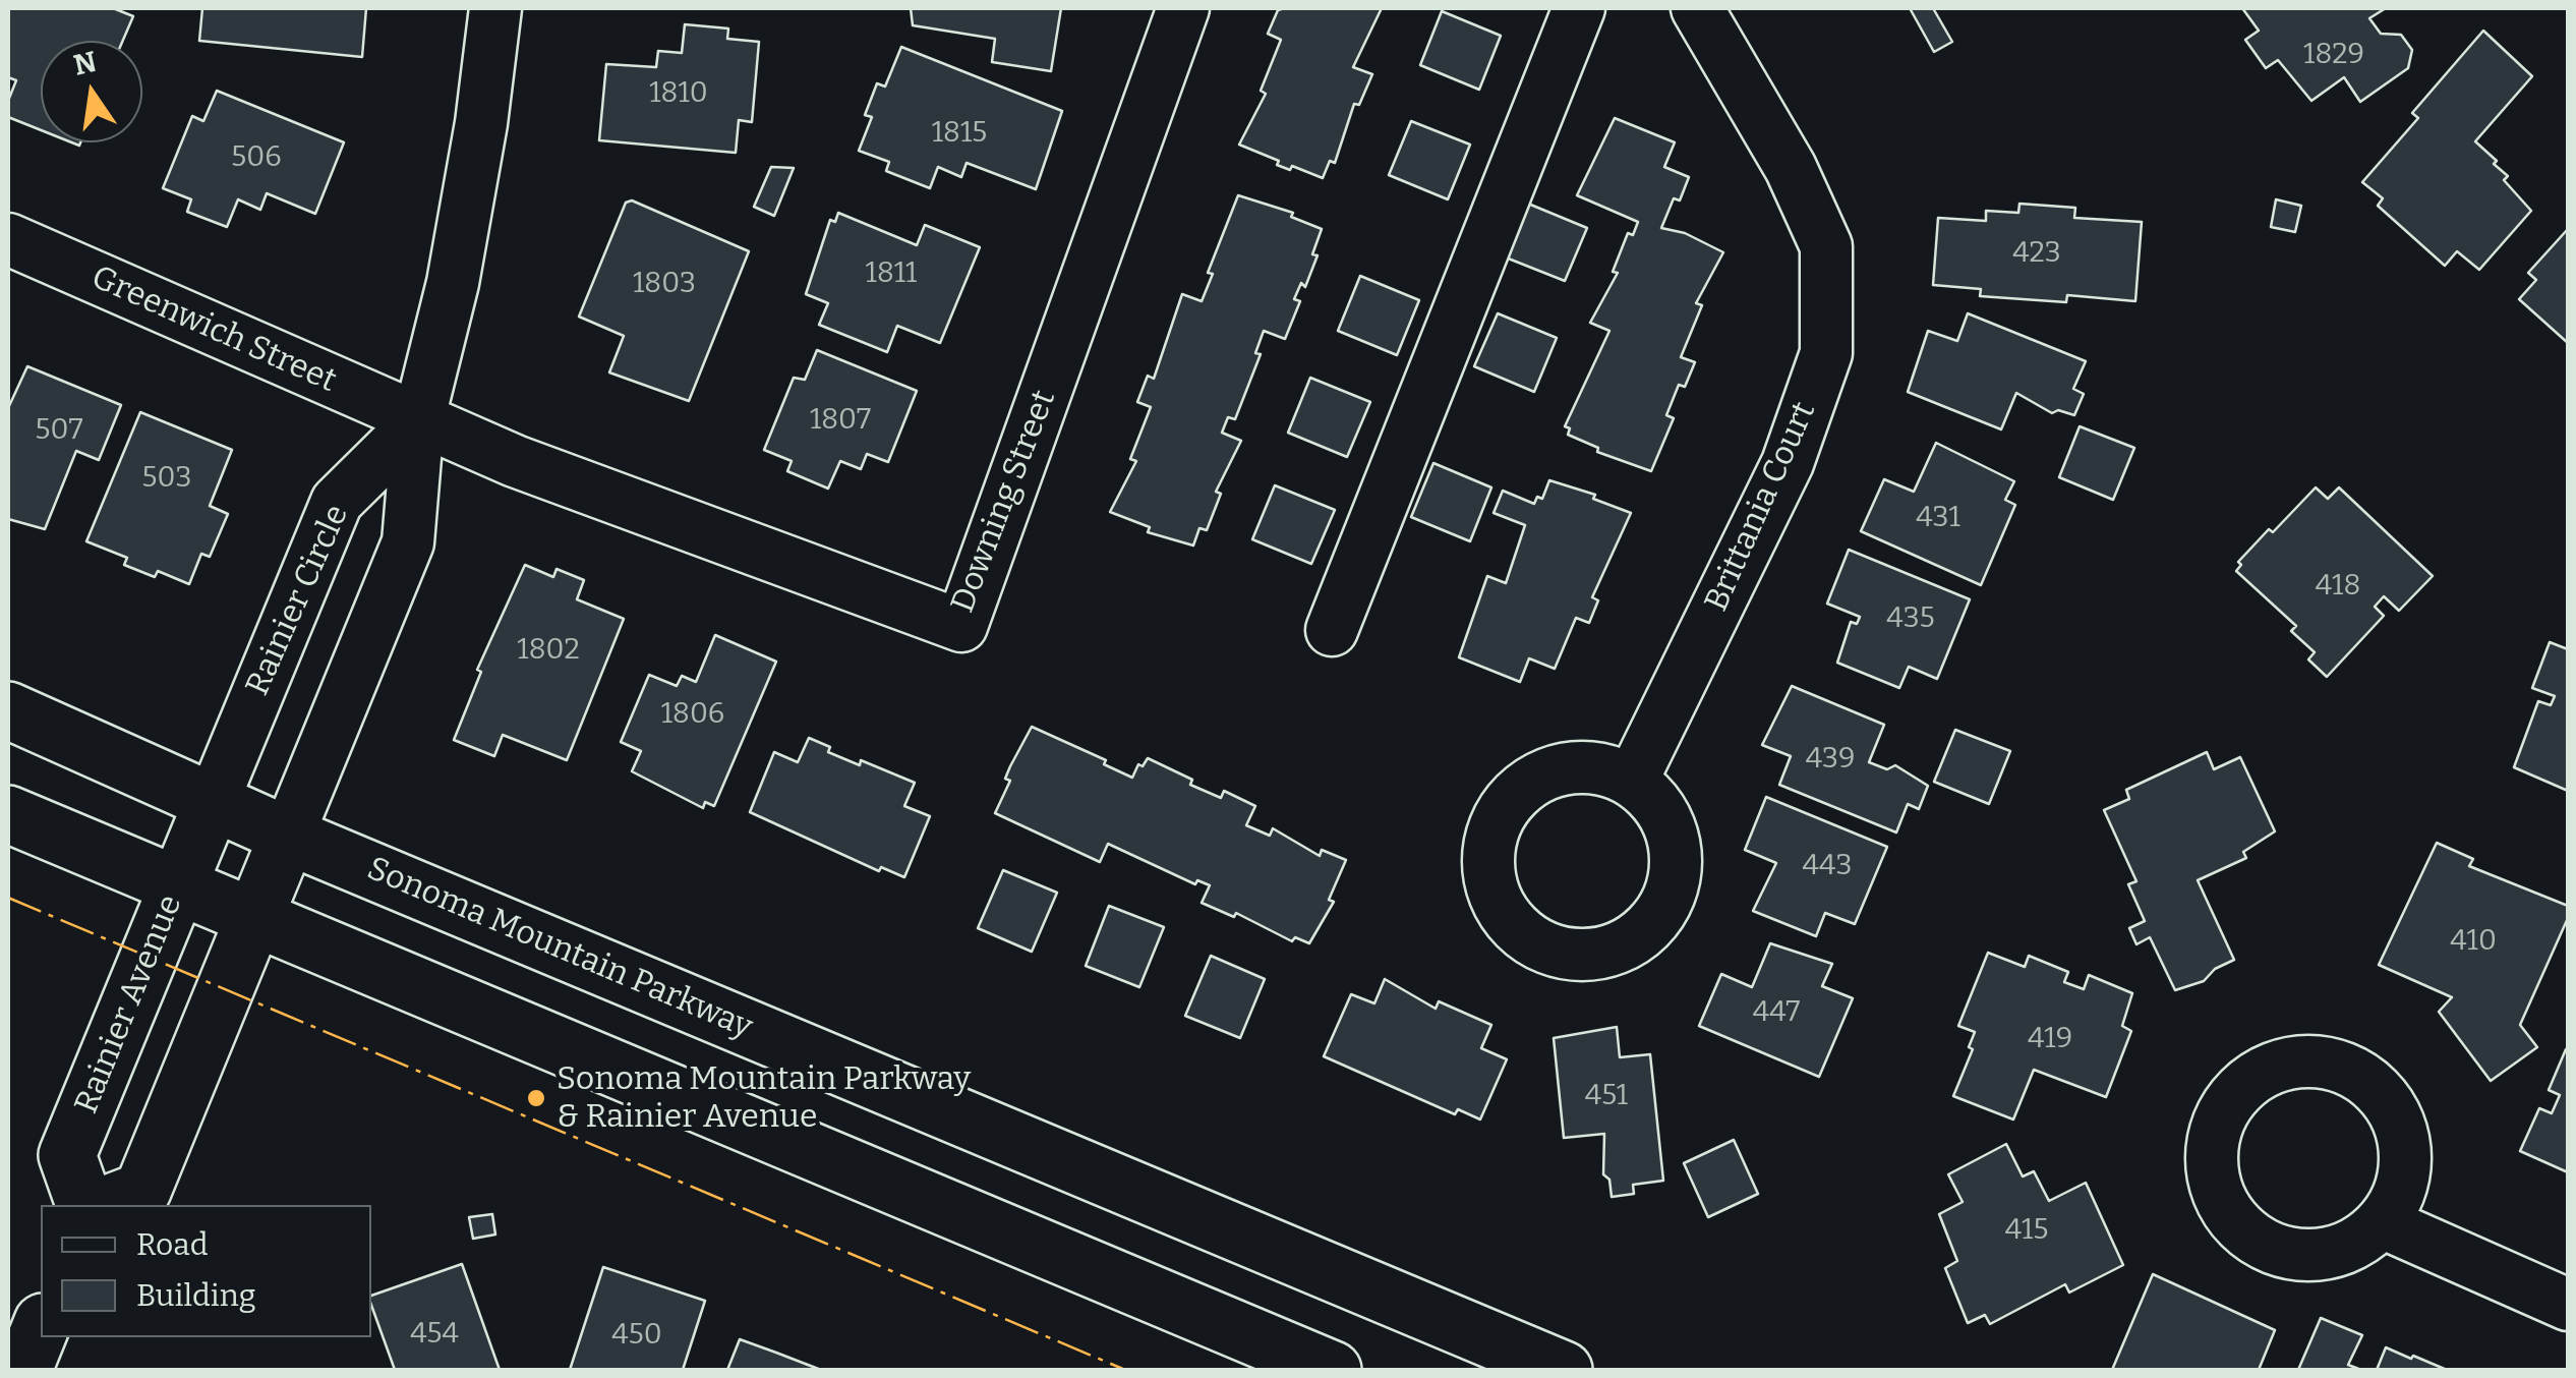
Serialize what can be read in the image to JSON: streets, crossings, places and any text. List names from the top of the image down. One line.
{"streets":{"main road":["Sonoma Mountain Parkway","Rainier Avenue"],"street":["Greenwich Street","Downing Street","Brittania Court","Rainier Circle"]},"crossings":[["Greenwich Street","Downing Street"],["Greenwich Street","Rainier Circle"],["Downing Street","Rainier Circle"],["Rainier Circle","Sonoma Mountain Parkway"],["Rainier Circle","Rainier Avenue"],["Sonoma Mountain Parkway","Rainier Avenue"]],"places":["Sonoma Mountain Parkway & Rainier Avenue"],"house_numbers":["1829","1810","1815","506","423","1811","1803","1807","507","503","431","418","435","1802","1806","439","443","410","447","419","451","415","454","450"],"legend":["Road","Building"],"north":"top"}
